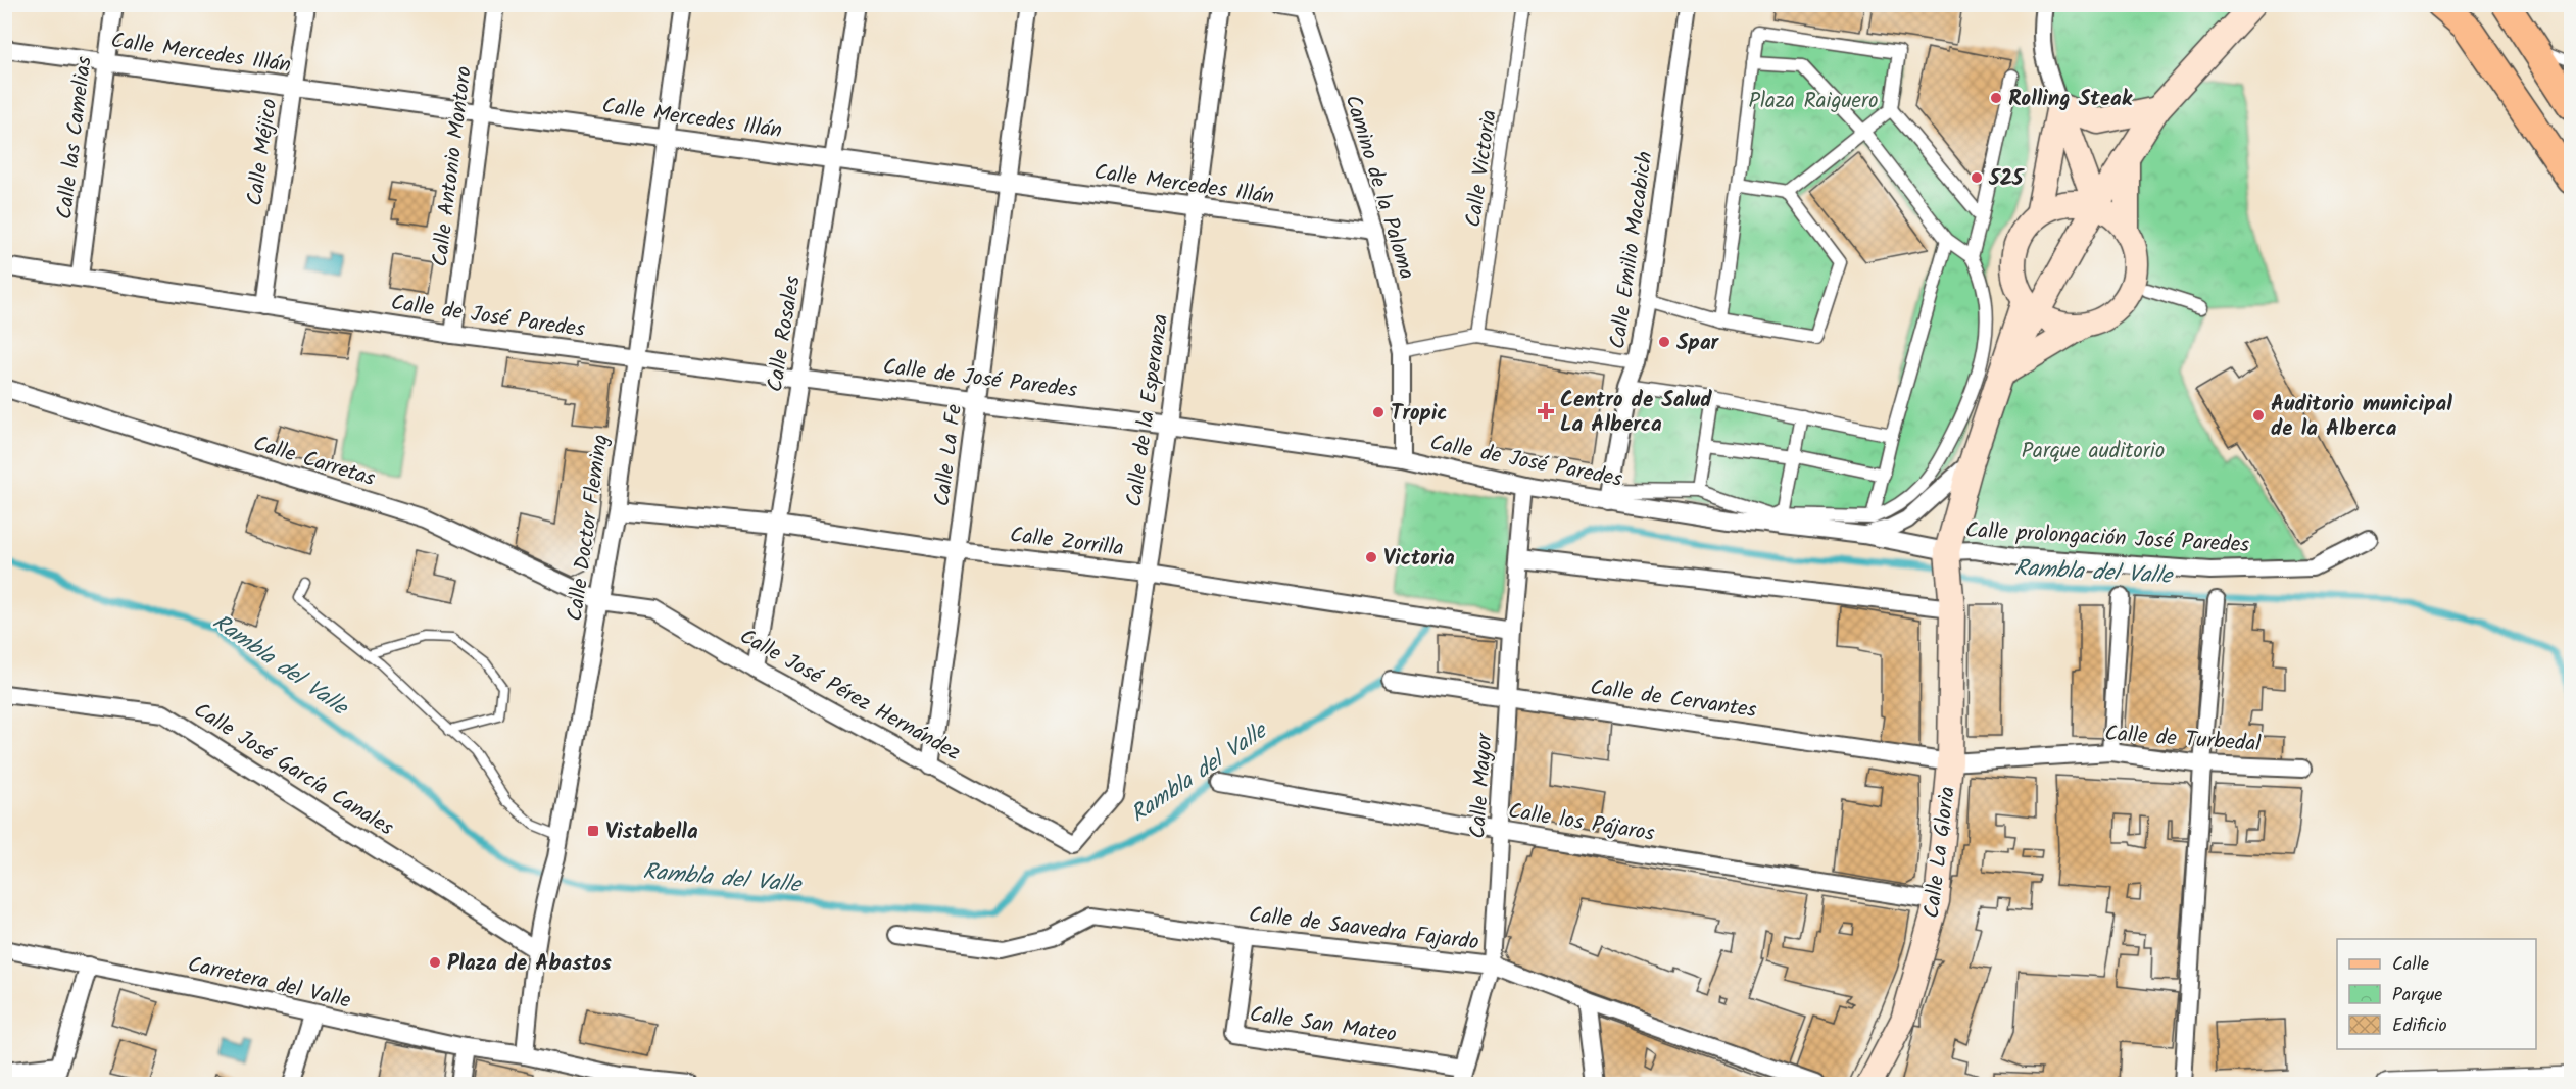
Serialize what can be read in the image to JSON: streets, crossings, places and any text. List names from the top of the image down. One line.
{"streets":{"main road":["Calle La Gloria"],"street":["Calle Mercedes Illán","Calle las Camelias","Calle Méjico","Calle Antonio Montoro","Calle Victoria","Camino de la Paloma","Calle Emilio Macabich","Calle de José Paredes","Calle Rosales","Calle de la Esperanza","Calle La Fe","Calle Carretas","Calle Doctor Fleming","Calle prolongación José Paredes","Calle Zorrilla","Calle José Pérez Hernández","Calle de Cervantes","Calle de Turbedal","Calle José García Canales","Calle Mayor","Calle los Pájaros","Calle de Saavedra Fajardo","Carretera del Valle","Calle San Mateo"]},"crossings":[["Calle Mercedes Illán","Calle las Camelias"],["Calle Mercedes Illán","Calle Méjico"],["Calle Mercedes Illán","Calle Antonio Montoro"],["Calle Mercedes Illán","Camino de la Paloma"],["Calle Mercedes Illán","Calle Rosales"],["Calle Mercedes Illán","Calle de la Esperanza"],["Calle Mercedes Illán","Calle La Fe"],["Calle Mercedes Illán","Calle Doctor Fleming"],["Calle las Camelias","Calle de José Paredes"],["Calle Méjico","Calle de José Paredes"],["Calle Antonio Montoro","Calle de José Paredes"],["Camino de la Paloma","Calle de José Paredes"],["Calle Emilio Macabich","Calle de José Paredes"],["Calle de José Paredes","Calle Rosales"],["Calle de José Paredes","Calle de la Esperanza"],["Calle de José Paredes","Calle La Fe"],["Calle de José Paredes","Calle Doctor Fleming"],["Calle de José Paredes","Calle prolongación José Paredes"],["Calle de José Paredes","Calle Mayor"],["Calle de José Paredes","Calle La Gloria"],["Calle Rosales","Calle Zorrilla"],["Calle Rosales","Calle José Pérez Hernández"],["Calle de la Esperanza","Calle Zorrilla"],["Calle de la Esperanza","Calle José Pérez Hernández"],["Calle La Fe","Calle Zorrilla"],["Calle La Fe","Calle José Pérez Hernández"],["Calle Carretas","Calle Doctor Fleming"],["Calle Carretas","Calle José Pérez Hernández"],["Calle Doctor Fleming","Calle Zorrilla"],["Calle Doctor Fleming","Calle José Pérez Hernández"],["Calle Doctor Fleming","Calle José García Canales"],["Calle Doctor Fleming","Carretera del Valle"],["Calle prolongación José Paredes","Calle La Gloria"],["Calle Zorrilla","Calle Mayor"],["Calle de Cervantes","Calle de Turbedal"],["Calle de Cervantes","Calle Mayor"],["Calle de Cervantes","Calle La Gloria"],["Calle de Turbedal","Calle La Gloria"],["Calle Mayor","Calle los Pájaros"],["Calle Mayor","Calle de Saavedra Fajardo"],["Calle Mayor","Calle San Mateo"],["Calle los Pájaros","Calle La Gloria"],["Calle de Saavedra Fajardo","Calle San Mateo"]],"water":["Rambla del Valle"],"parks":["Plaza Raiguero","Parque auditorio"],"places":{"other":["Rolling Steak","525","Spar","Tropic","Auditorio municipal de la Alberca","Victoria","Plaza de Abastos"],"health":["Centro de Salud La Alberca"],"transit":["Vistabella"]},"legend":["Calle","Parque","Edificio"]}
